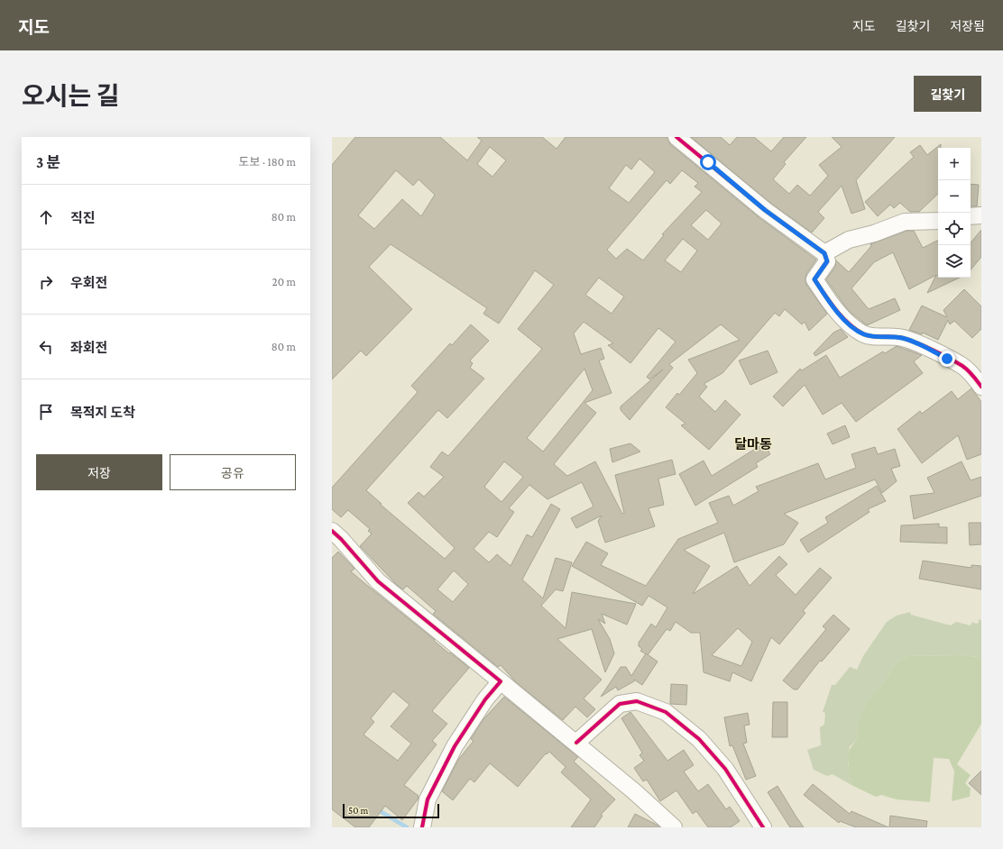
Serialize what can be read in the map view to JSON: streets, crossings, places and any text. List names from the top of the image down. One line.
{"districts":["달마동"],"scale_bar":"50 m","page":{"header":"지도","nav":["지도","길찾기","저장됨"],"title":"오시는 길","buttons":["길찾기",["저장","공유"]],"heading":["3 분","도보 · 180 m"],"map_buttons":["+","−"],"list":[["직진","80 m"],["우회전","20 m"],["좌회전","80 m"],"목적지 도착"],"scale":"50 m"}}
